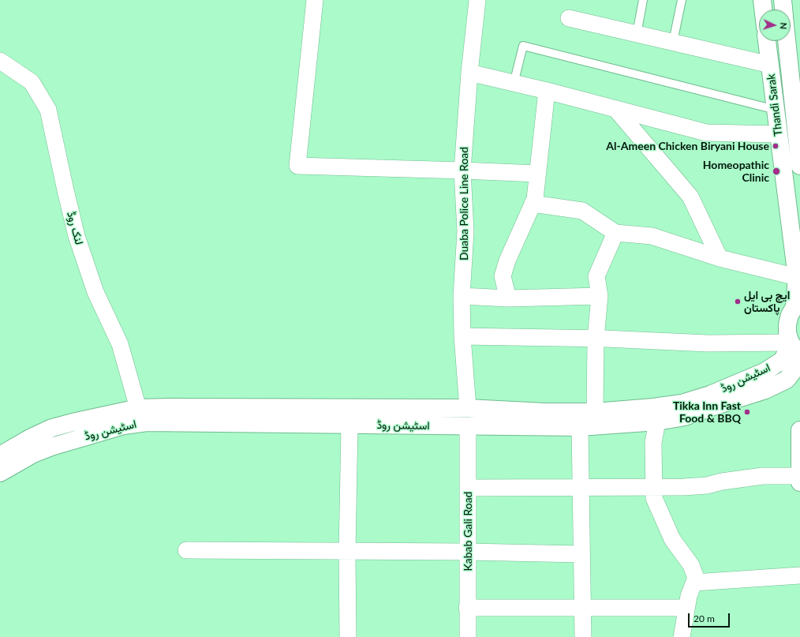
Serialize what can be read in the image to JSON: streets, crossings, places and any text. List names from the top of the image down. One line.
{"streets":{"street":["Thandi Sarak","Duaba Police Line Road","لنک روڈ","اسٹیشن روڈ","Kabab Gali Road"]},"crossings":[["Thandi Sarak","اسٹیشن روڈ"],["Duaba Police Line Road","اسٹیشن روڈ"],["لنک روڈ","اسٹیشن روڈ"],["اسٹیشن روڈ","Kabab Gali Road"]],"places":["Al-Ameen Chicken Biryani House","Homeopathic Clinic","ایچ بی ایل پاکستان","Tikka Inn Fast Food & BBQ"],"scale_bar":"20 m","north":"right"}
